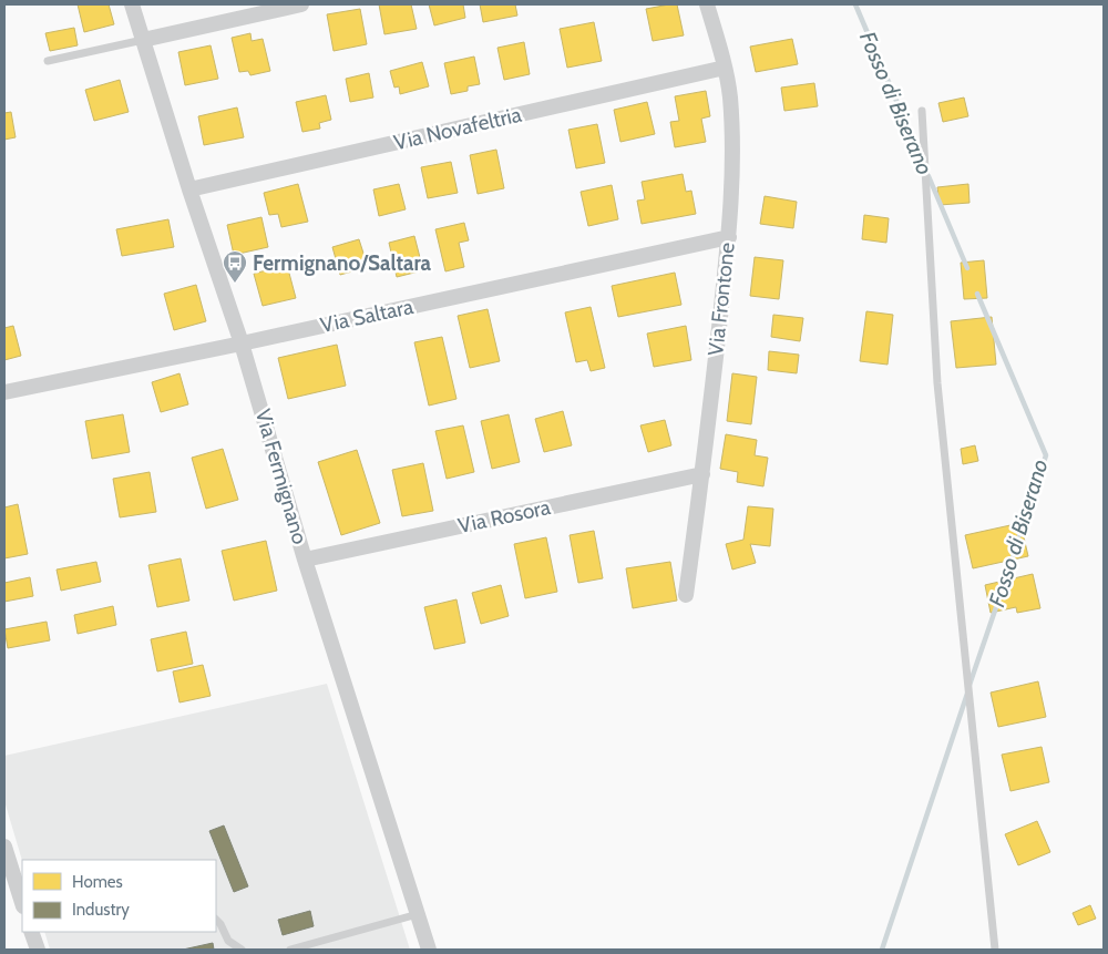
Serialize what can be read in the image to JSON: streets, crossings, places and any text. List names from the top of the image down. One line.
{"streets":{"street":["Via Novafeltria","Via Frontone","Via Saltara","Via Fermignano","Via Rosora"]},"crossings":[["Via Novafeltria","Via Frontone"],["Via Novafeltria","Via Fermignano"],["Via Frontone","Via Saltara"],["Via Frontone","Via Rosora"],["Via Saltara","Via Fermignano"],["Via Fermignano","Via Rosora"]],"water":["Fosso di Biserano"],"places":{"bus stop":["Fermignano/Saltara"]},"legend":["Homes","Industry"]}
